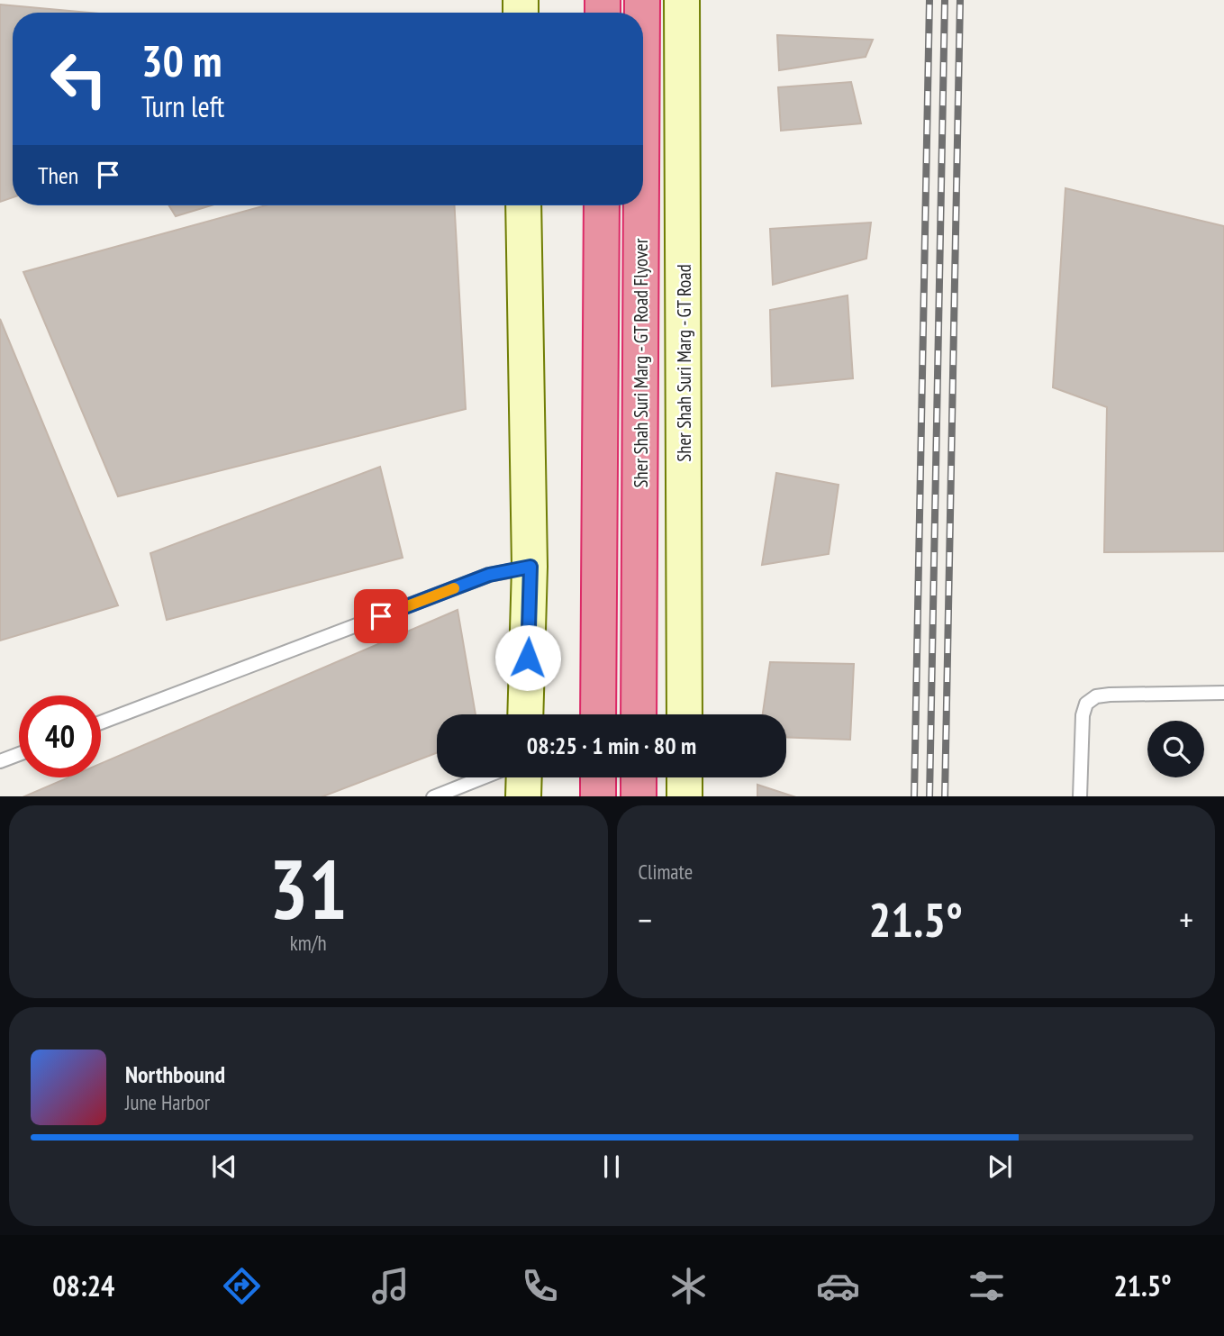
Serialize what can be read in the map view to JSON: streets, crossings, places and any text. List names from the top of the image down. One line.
{"streets":{"highway":["Sher Shah Suri Marg - GT Road Flyover"],"street":["Sher Shah Suri Marg - GT Road"]},"page":{"turn":["30 m","Turn left"],"then":"Then","limit":"40","trip":"08:25 · 1 min · 80 m","tile":[["31","km/h"],"Climate"],"heat":["−","21.5°","+"],"song":["Northbound","June Harbor"],"tabs":["08:24","21.5°"]}}
